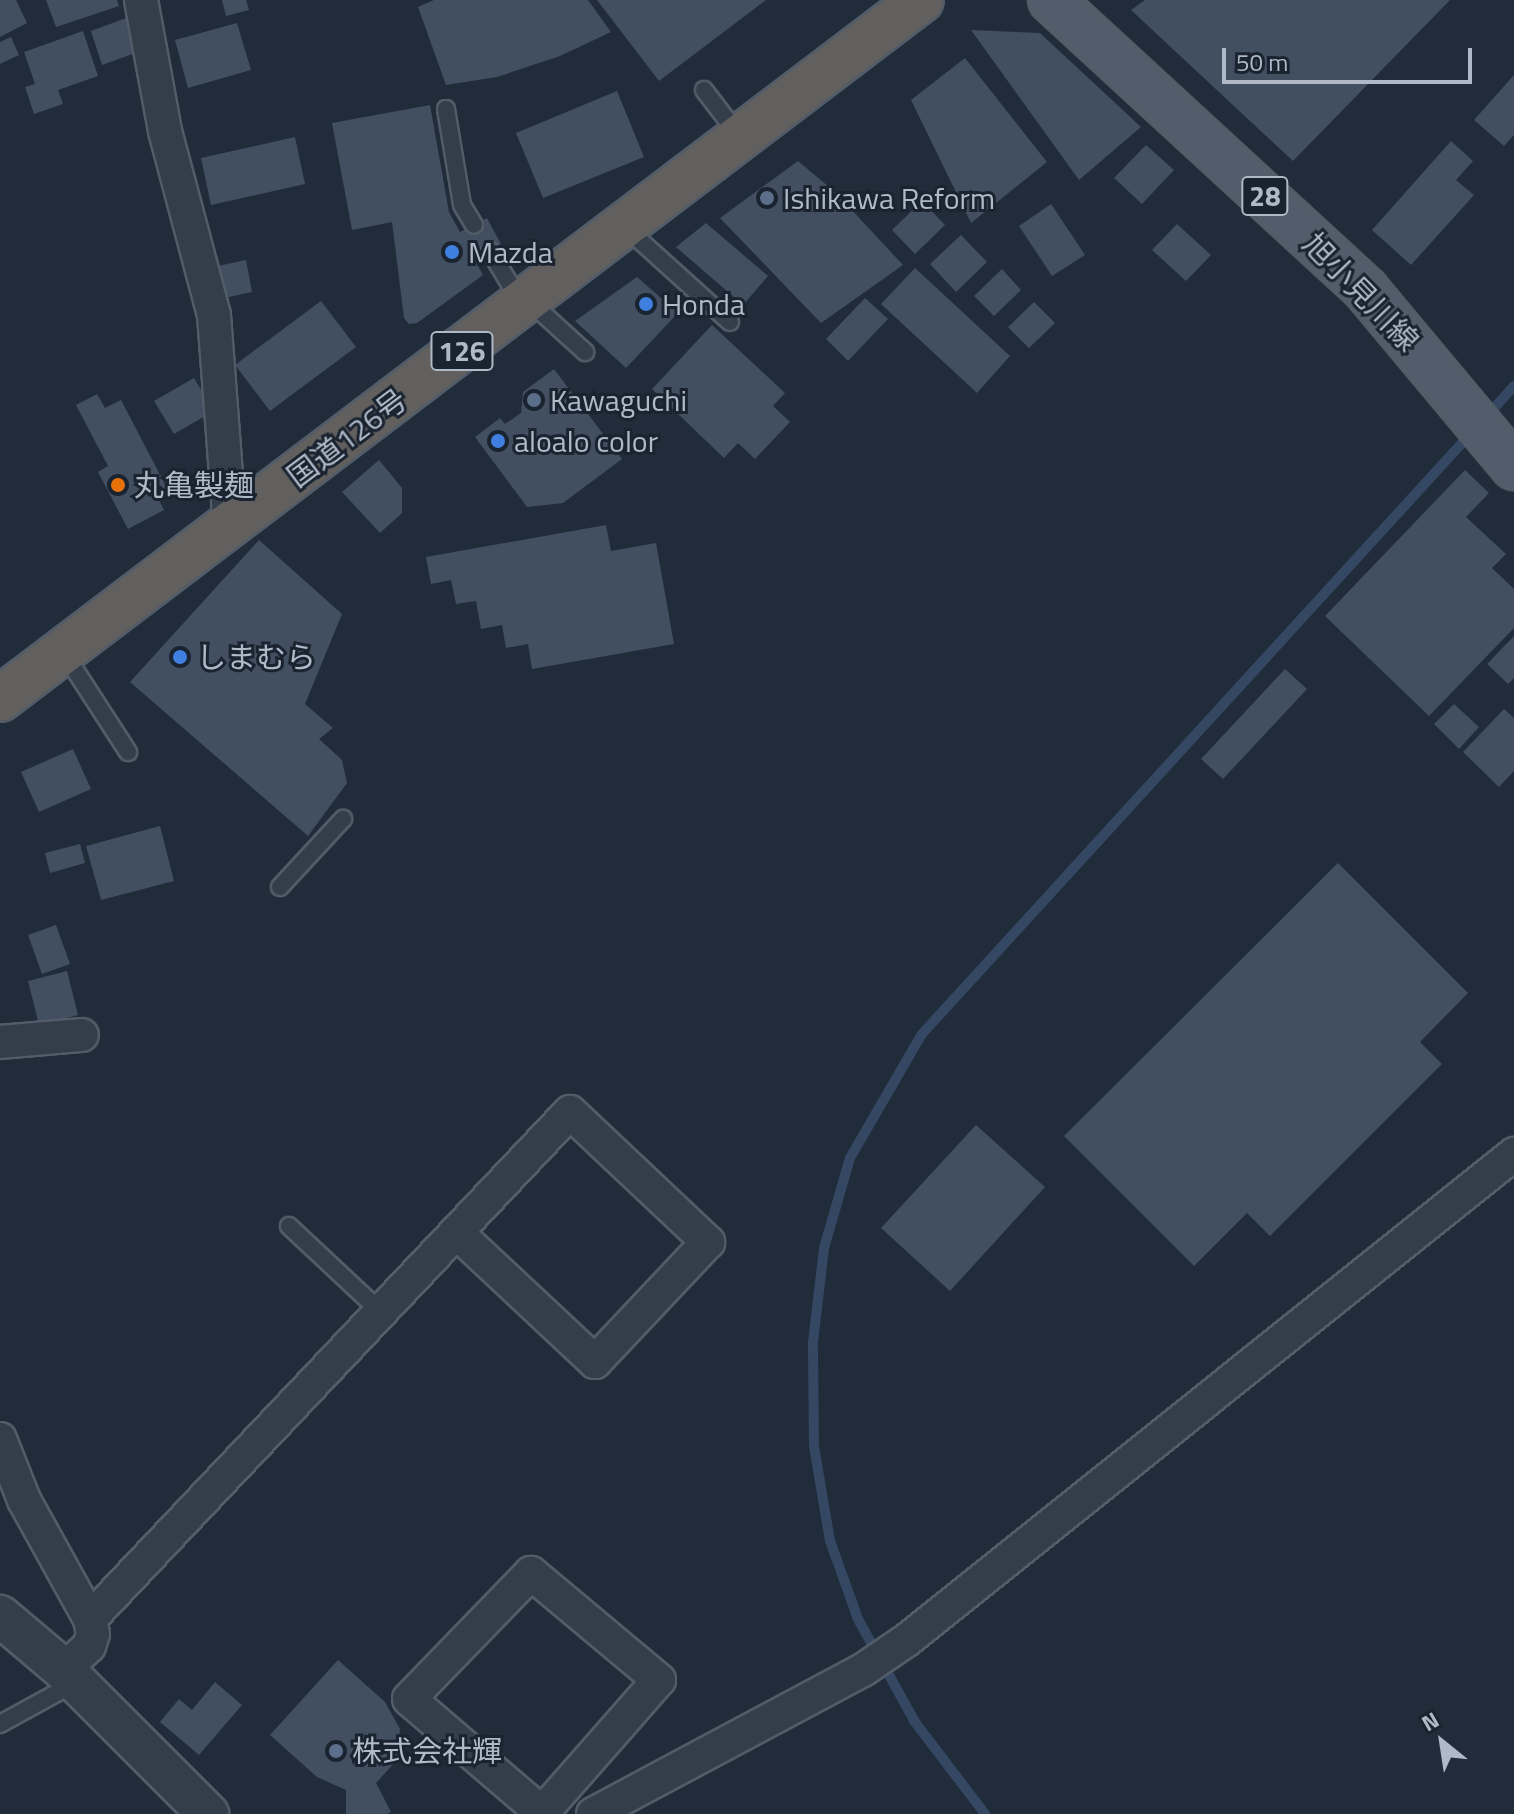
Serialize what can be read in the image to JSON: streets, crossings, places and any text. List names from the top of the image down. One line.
{"streets":{"highway":["126","国道126号"],"main road":["28","旭小見川線"]},"places":["Ishikawa Reform","Mazda","Honda","Kawaguchi","aloalo color","丸亀製麺","しまむら","株式会社輝"],"scale_bar":"50 m","north":"top left"}
